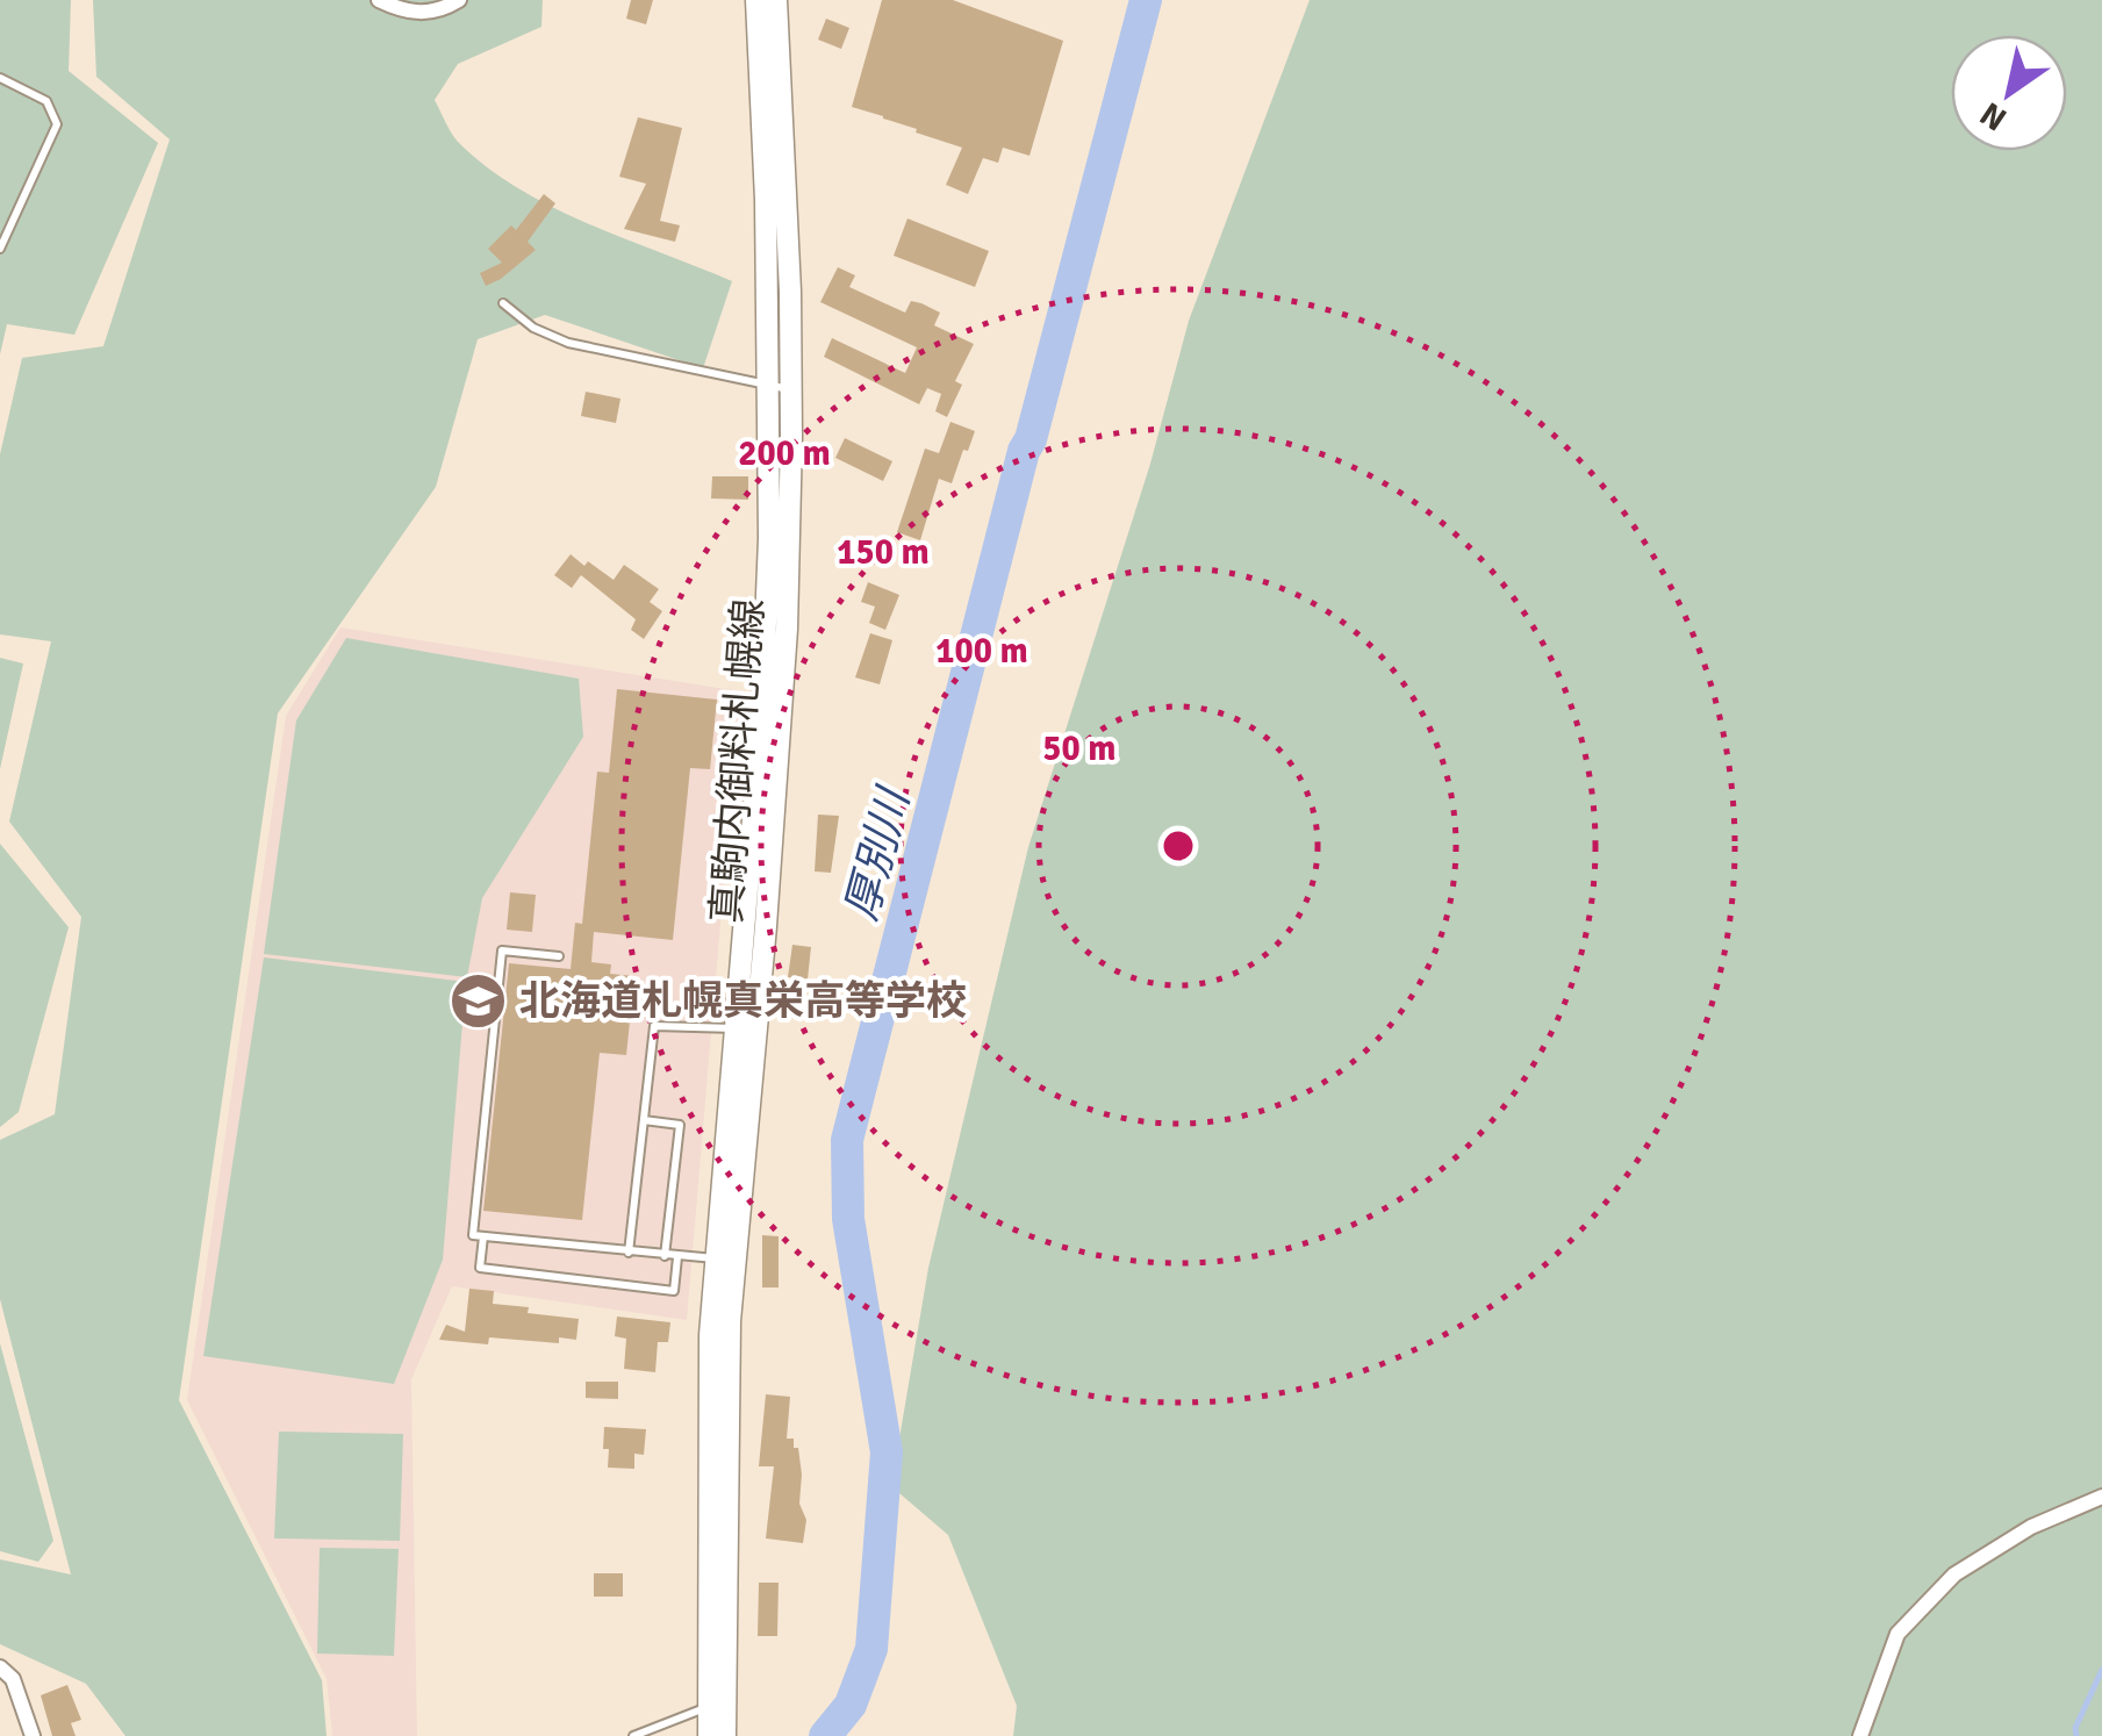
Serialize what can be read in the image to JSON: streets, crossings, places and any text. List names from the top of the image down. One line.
{"streets":{"main road":["真駒内御料札幌線"]},"water":["厚別川"],"places":{"school or university":["北海道札幌真栄高等学校"]},"north":"bottom left","rings":["200 m","150 m","100 m","50 m"]}
